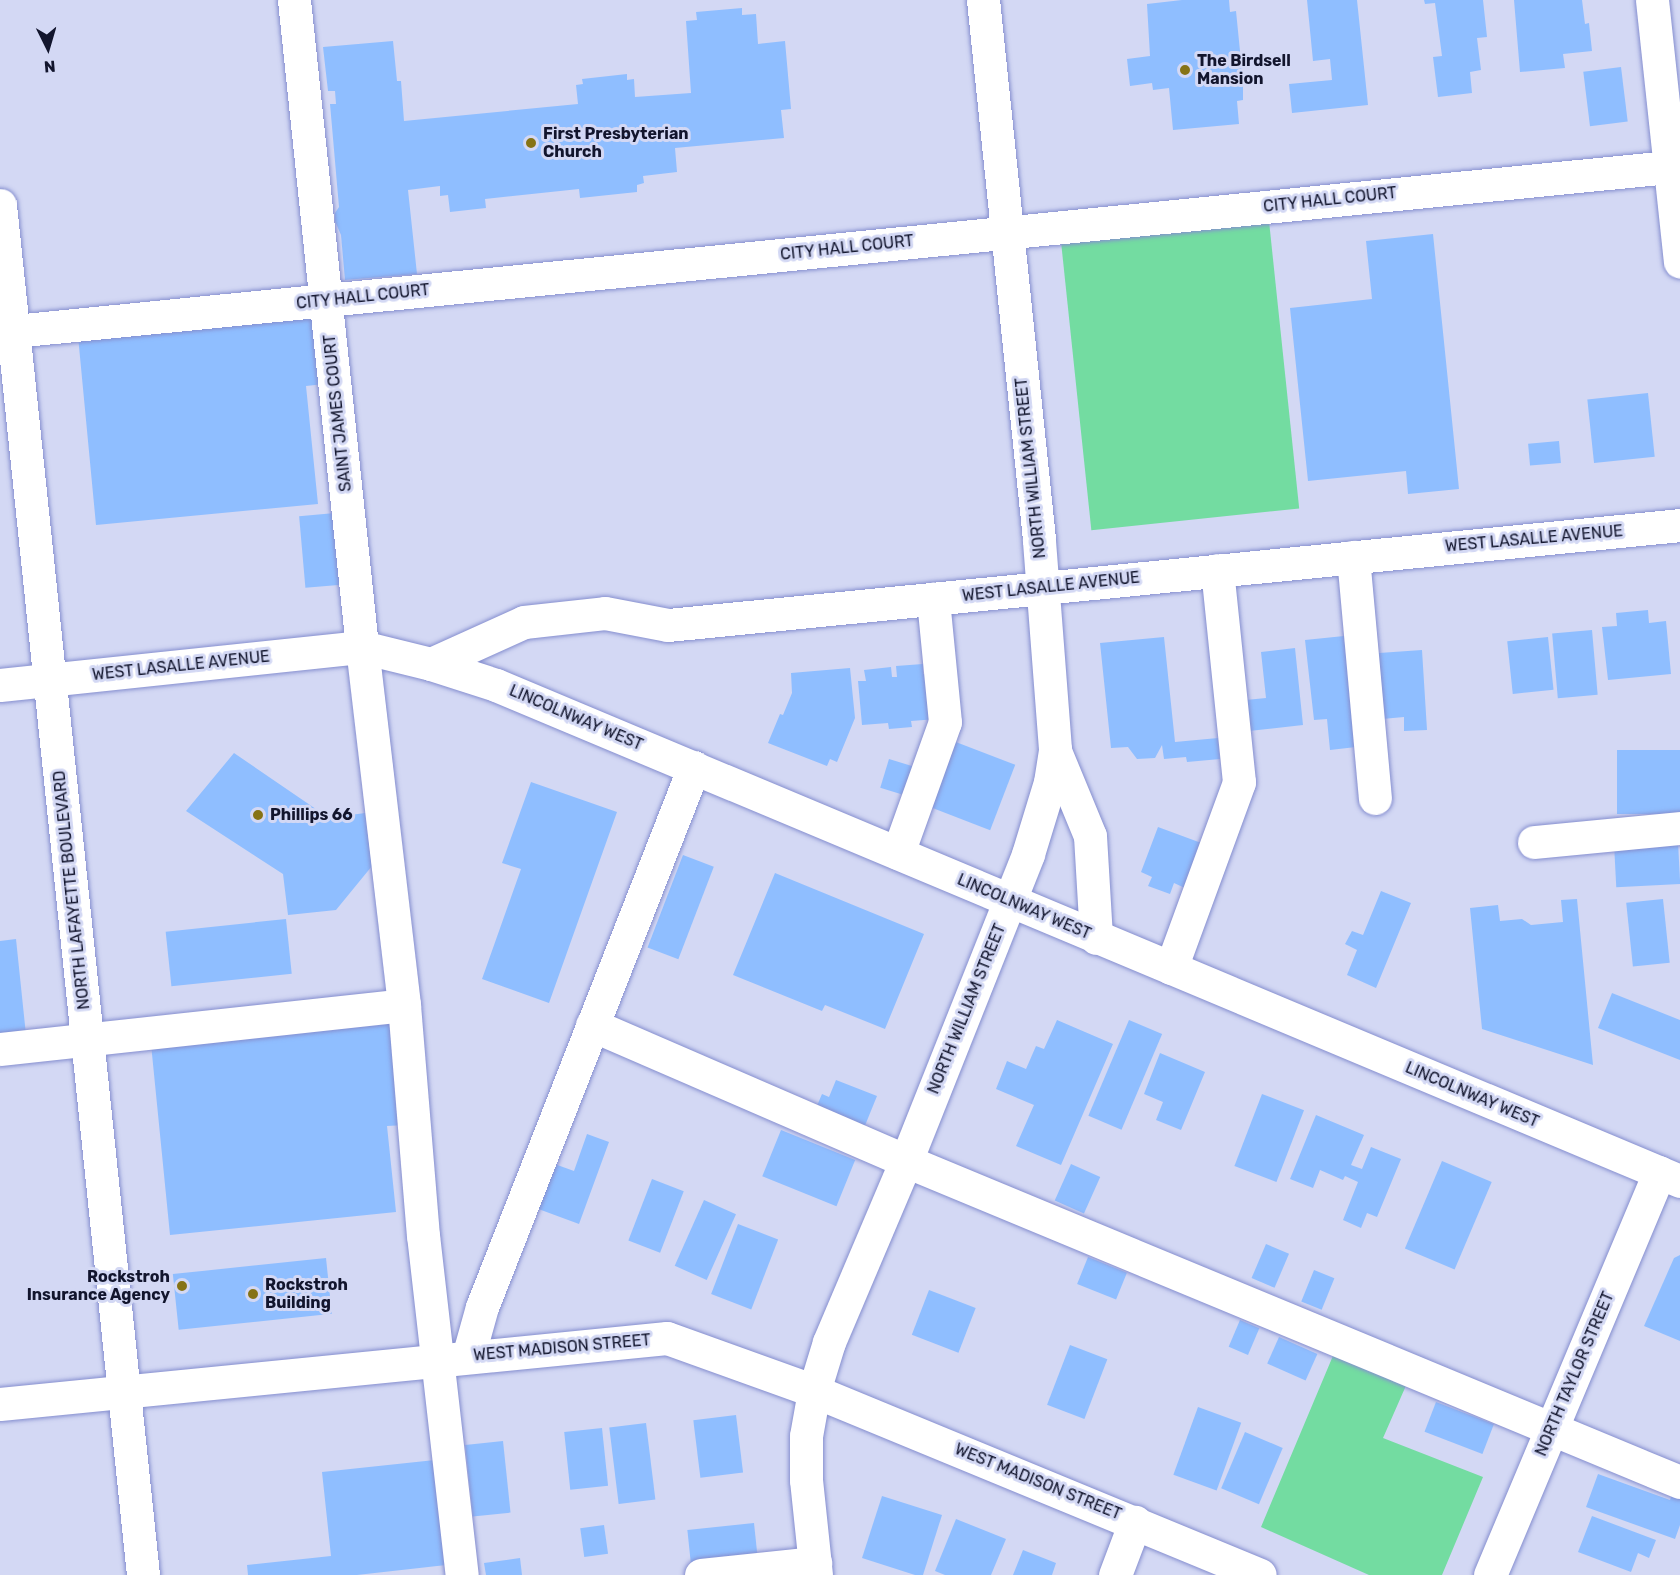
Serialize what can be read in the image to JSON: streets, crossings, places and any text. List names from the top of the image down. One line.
{"streets":{"street":["CITY HALL COURT","SAINT JAMES COURT","NORTH WILLIAM STREET","WEST LASALLE AVENUE","LINCOLNWAY WEST","NORTH LAFAYETTE BOULEVARD","WEST MADISON STREET","NORTH TAYLOR STREET"]},"crossings":[["CITY HALL COURT","SAINT JAMES COURT"],["CITY HALL COURT","NORTH WILLIAM STREET"],["CITY HALL COURT","NORTH LAFAYETTE BOULEVARD"],["SAINT JAMES COURT","WEST LASALLE AVENUE"],["SAINT JAMES COURT","LINCOLNWAY WEST"],["SAINT JAMES COURT","WEST MADISON STREET"],["NORTH WILLIAM STREET","WEST LASALLE AVENUE"],["NORTH WILLIAM STREET","LINCOLNWAY WEST"],["NORTH WILLIAM STREET","WEST MADISON STREET"],["WEST LASALLE AVENUE","LINCOLNWAY WEST"],["WEST LASALLE AVENUE","NORTH LAFAYETTE BOULEVARD"],["LINCOLNWAY WEST","NORTH TAYLOR STREET"],["NORTH LAFAYETTE BOULEVARD","WEST MADISON STREET"]],"places":["The Birdsell Mansion","First Presbyterian Church","Phillips 66","Rockstroh Insurance Agency","Rockstroh Building"],"north":"bottom"}
